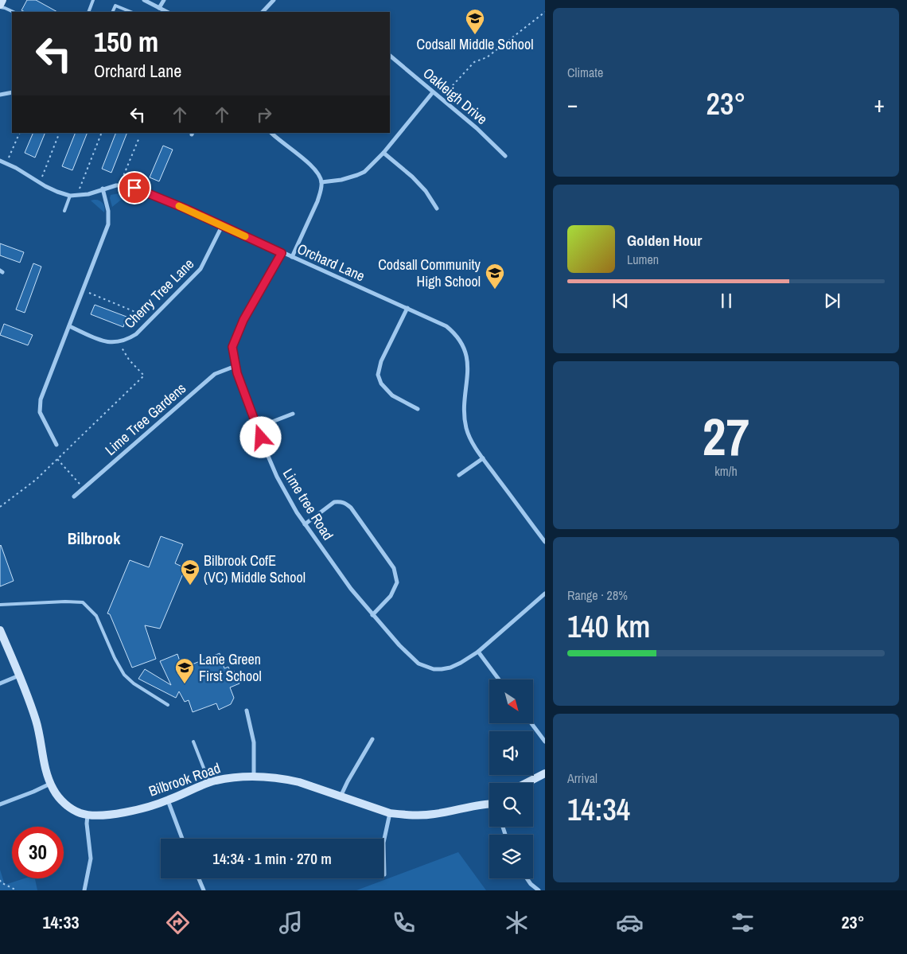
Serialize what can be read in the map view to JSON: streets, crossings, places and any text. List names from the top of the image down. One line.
{"streets":{"street":["Oakleigh Drive","Orchard Lane","Cherry Tree Lane","Lime Tree Gardens","Lime tree Road","Bilbrook Road"]},"crossings":[["Orchard Lane","Cherry Tree Lane"],["Orchard Lane","Lime tree Road"],["Lime Tree Gardens","Lime tree Road"]],"districts":["Bilbrook"],"places":{"school or university":["Codsall Middle School","Codsall Community High School","Bilbrook CofE (VC) Middle School","Lane Green First School"]},"north":"bottom right","page":{"tile":["Climate",["27","km/h"],["Range · 28%","140 km"],["Arrival","14:34"]],"turn":["150 m","Orchard Lane"],"heat":["−","23°","+"],"song":["Golden Hour","Lumen"],"limit":"30","trip":"14:34 · 1 min · 270 m","tabs":["14:33","23°"]}}
